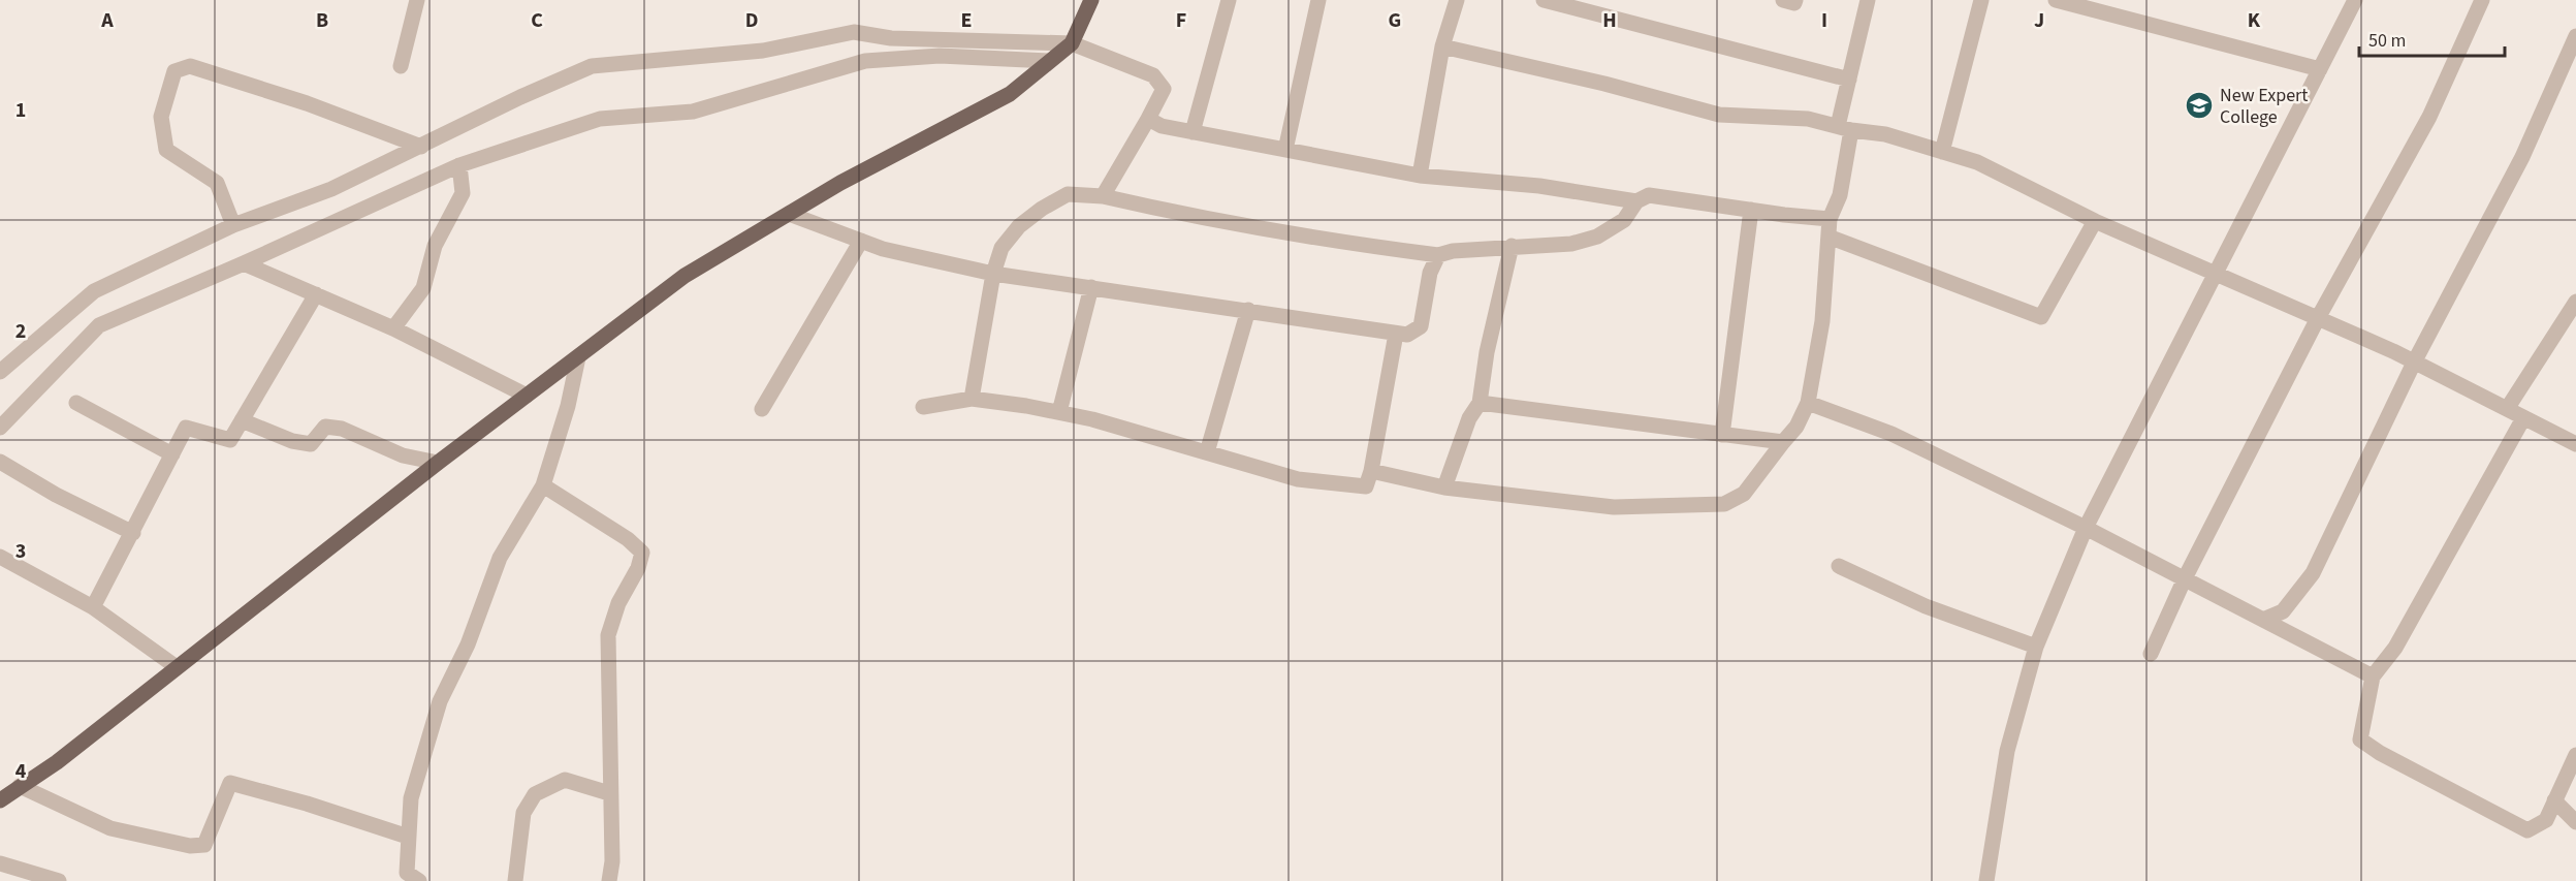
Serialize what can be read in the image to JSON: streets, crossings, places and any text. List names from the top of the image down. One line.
{"places":{"school or university":["New Expert College"]},"scale_bar":"50 m","grid":{"columns":["A","B","C","D","E","F","G","H","I","J","K"],"rows":["1","2","3","4"]}}
